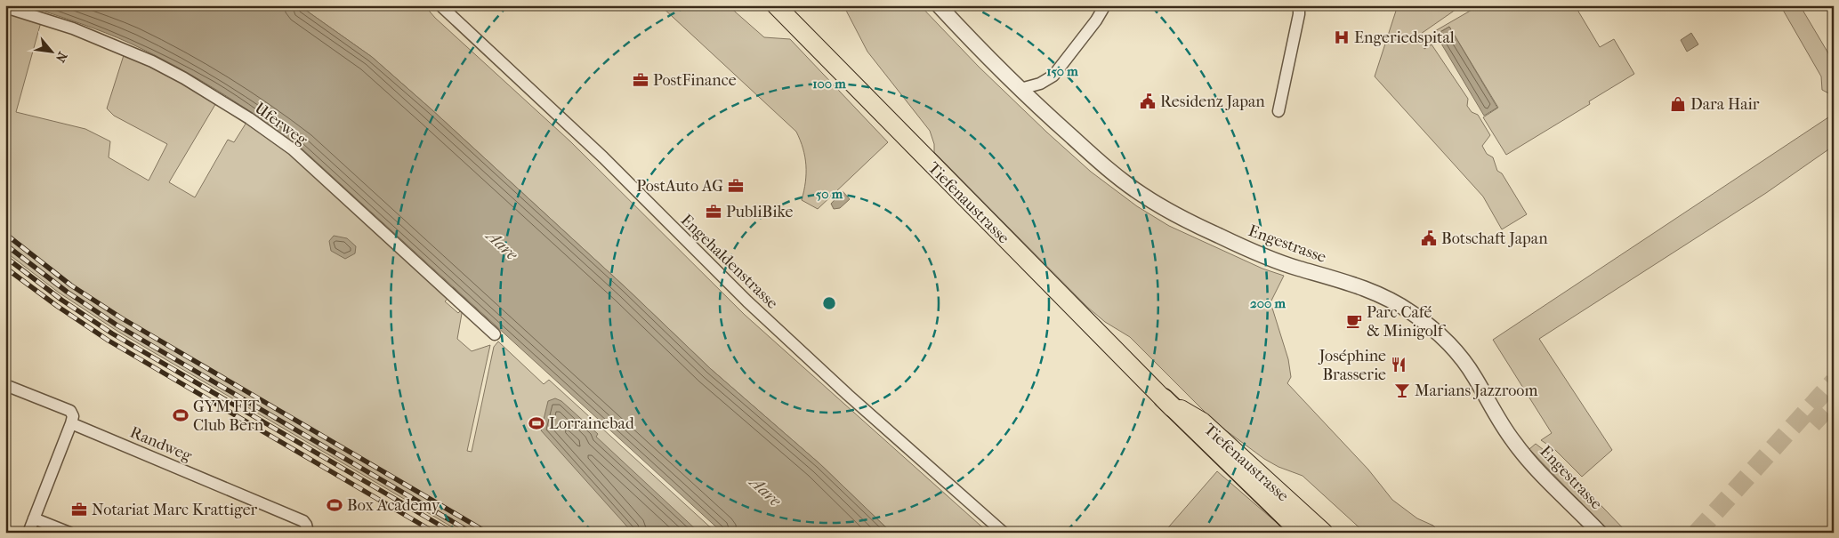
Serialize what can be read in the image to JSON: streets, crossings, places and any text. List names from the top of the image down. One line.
{"streets":{"main road":["Tiefenaustrasse"],"street":["Uferweg","Engestrasse","Engehaldenstrasse","Randweg"]},"water":["Aare"],"places":{"hospital":["Engeriedspital"],"office":["PostFinance","PostAuto AG","PubliBike","Notariat Marc Krattiger"],"public building":["Residenz Japan","Botschaft Japan"],"shop":["Dara Hair"],"cafe":["Parc Café & Minigolf"],"restaurant":["Joséphine Brasserie"],"bar":["Marians Jazzroom"],"sports":["GYM FIT Club Bern","Lorrainebad","Box Academy"]},"north":"bottom right","rings":["150 m","100 m","50 m","200 m"]}
